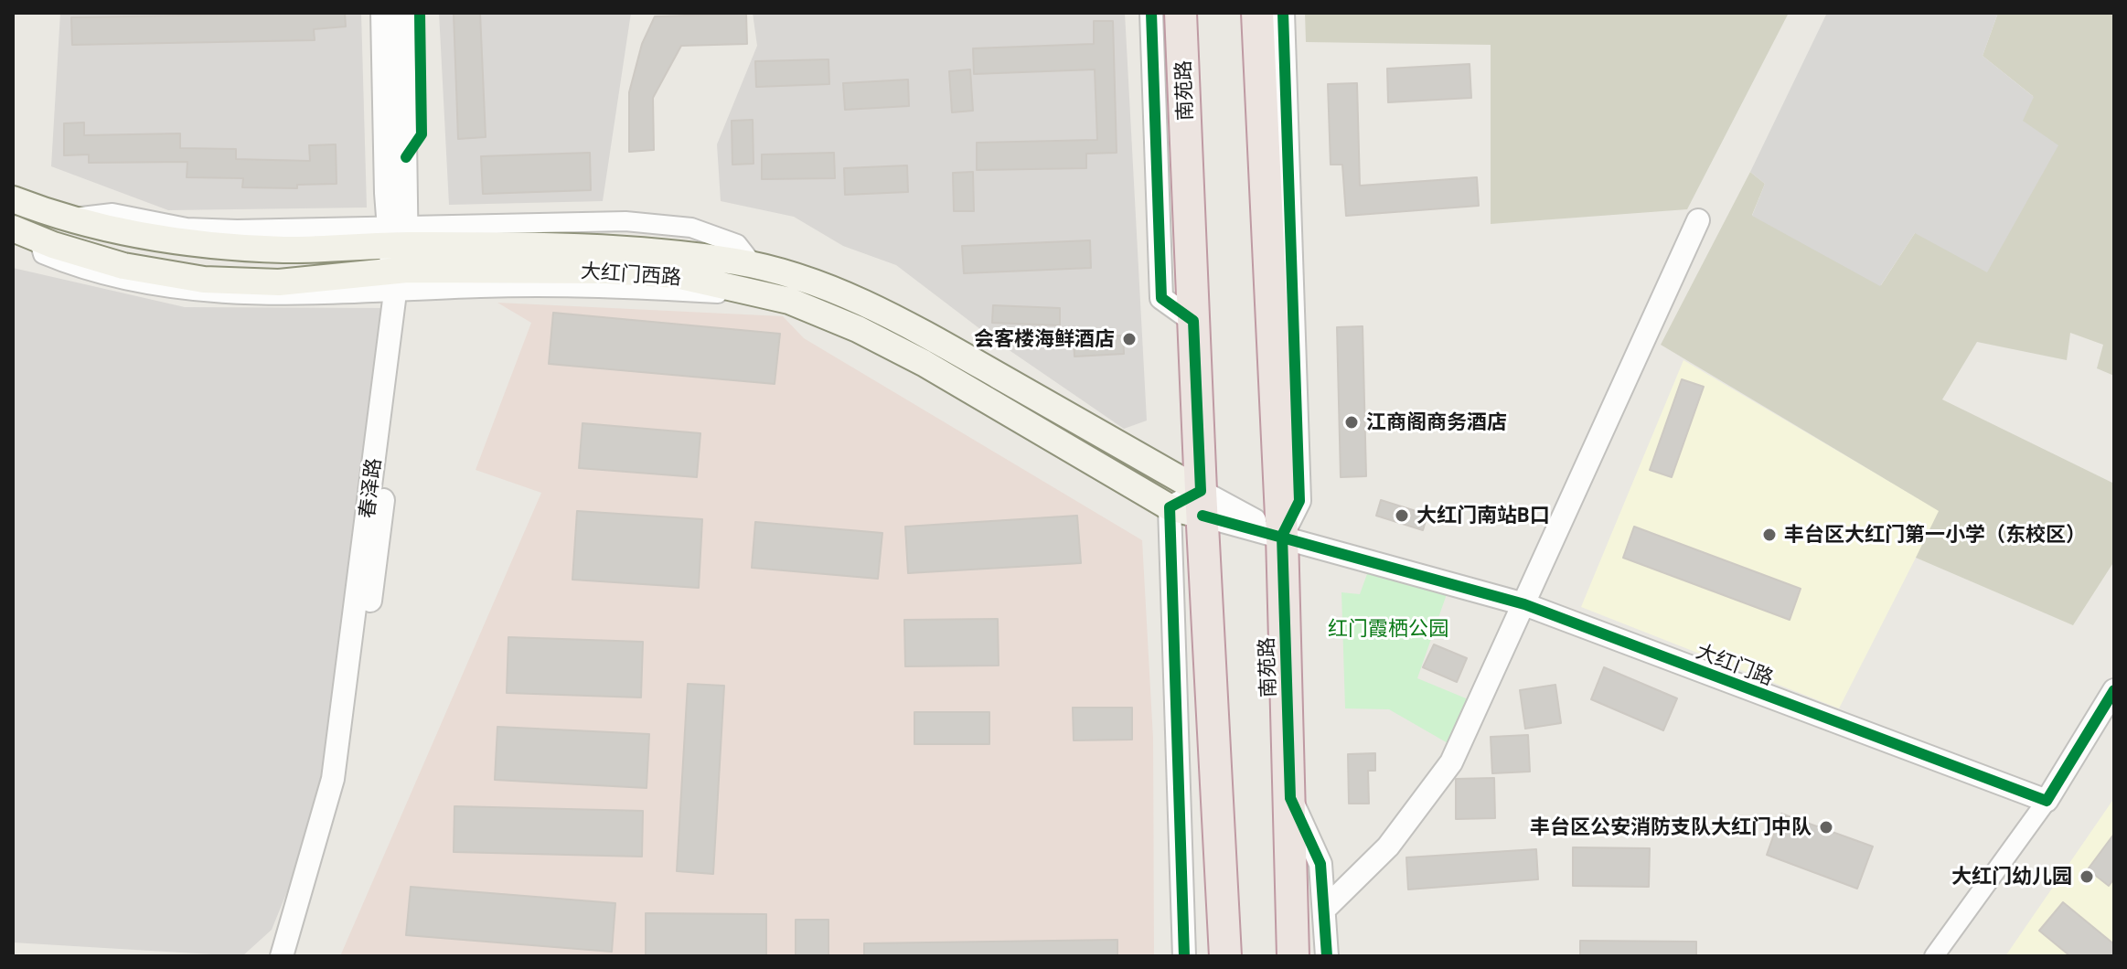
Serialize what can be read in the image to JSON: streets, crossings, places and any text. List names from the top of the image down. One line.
{"streets":{"highway":["南苑路"],"main road":["大红门西路"],"street":["春泽路","大红门路"]},"crossings":[["南苑路","大红门西路"],["南苑路","大红门路"],["大红门西路","春泽路"],["大红门西路","大红门路"]],"parks":["红门霞栖公园"],"places":["会客楼海鲜酒店","江商阁商务酒店","大红门南站B口","丰台区大红门第一小学（东校区）","丰台区公安消防支队大红门中队","大红门幼儿园"]}
